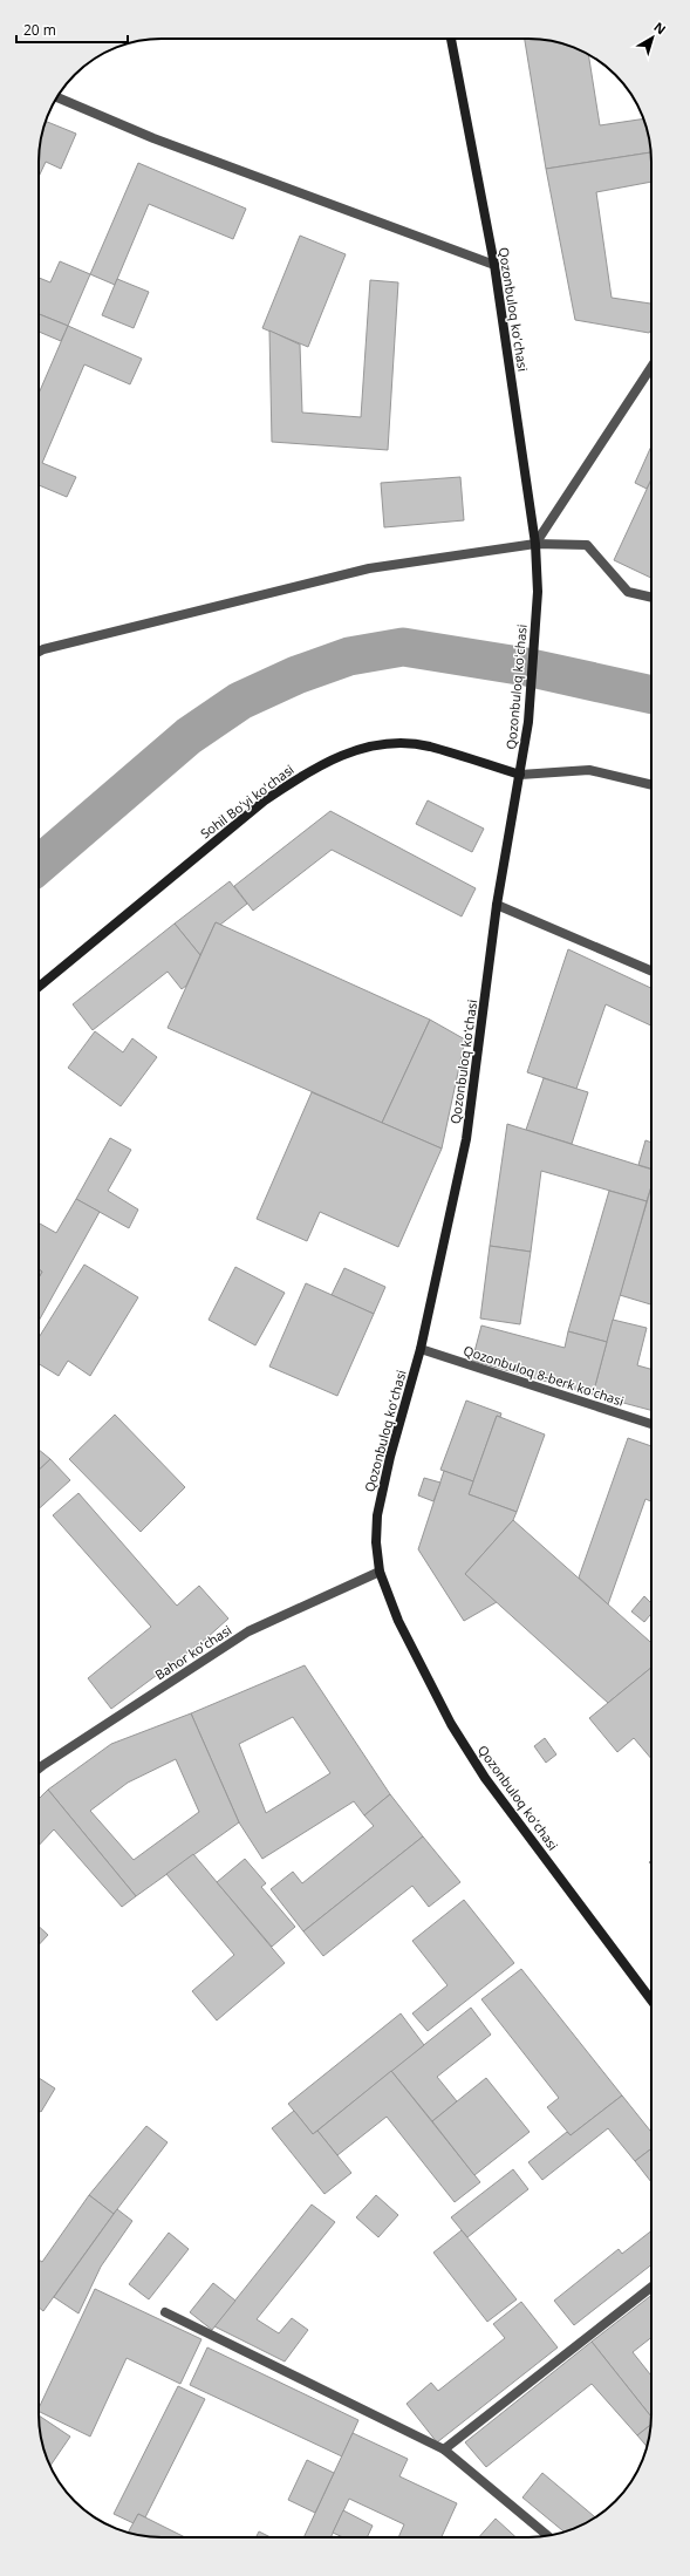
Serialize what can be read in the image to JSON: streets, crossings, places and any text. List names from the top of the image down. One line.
{"streets":{"main road":["Qozonbuloq koʻchasi","Sohil Boʻyi koʻchasi"],"street":["Qozonbuloq 8-berk koʻchasi","Bahor koʻchasi"]},"crossings":[["Qozonbuloq koʻchasi","Sohil Boʻyi koʻchasi"],["Qozonbuloq koʻchasi","Qozonbuloq 8-berk koʻchasi"],["Qozonbuloq koʻchasi","Bahor koʻchasi"]],"scale_bar":"20 m","north":"top right"}
